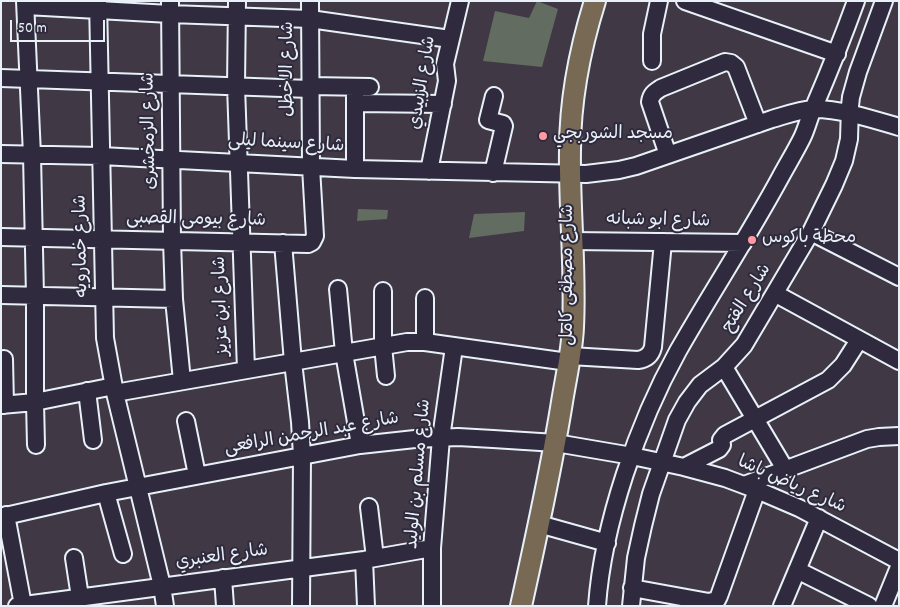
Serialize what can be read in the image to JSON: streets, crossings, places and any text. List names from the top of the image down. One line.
{"streets":{"main road":["شارع مصطفى كامل"],"street":["شارع الاخطل","شارع الزبيدي","شارع الزمخشرى","شارع سينما ليلى","شارع بيومى القصبى","شارع ابو شبانه","شارع خمارويه","شارع الفتح","شارع ابن عزيز","شارع عبد الرحمن الرافعى","شارع مسلم بن الوليد","شارع رياض باشا","شارع العنبري"]},"crossings":[["شارع الاخطل","شارع سينما ليلى"],["شارع الاخطل","شارع بيومى القصبى"],["شارع الزبيدي","شارع سينما ليلى"],["شارع الزمخشرى","شارع سينما ليلى"],["شارع الزمخشرى","شارع بيومى القصبى"],["شارع سينما ليلى","شارع بيومى القصبى"],["شارع سينما ليلى","شارع خمارويه"],["شارع سينما ليلى","شارع مصطفى كامل"],["شارع سينما ليلى","شارع الفتح"],["شارع سينما ليلى","شارع ابن عزيز"],["شارع بيومى القصبى","شارع خمارويه"],["شارع بيومى القصبى","شارع ابن عزيز"],["شارع ابو شبانه","شارع مصطفى كامل"],["شارع ابو شبانه","شارع الفتح"],["شارع خمارويه","شارع عبد الرحمن الرافعى"],["شارع خمارويه","شارع العنبري"],["شارع مصطفى كامل","شارع عبد الرحمن الرافعى"],["شارع الفتح","شارع عبد الرحمن الرافعى"],["شارع الفتح","شارع رياض باشا"],["شارع عبد الرحمن الرافعى","شارع مسلم بن الوليد"],["شارع عبد الرحمن الرافعى","شارع رياض باشا"],["شارع مسلم بن الوليد","شارع العنبري"]],"places":["مسجد الشوربجي","محطة باكوس"],"scale_bar":"50 m"}
